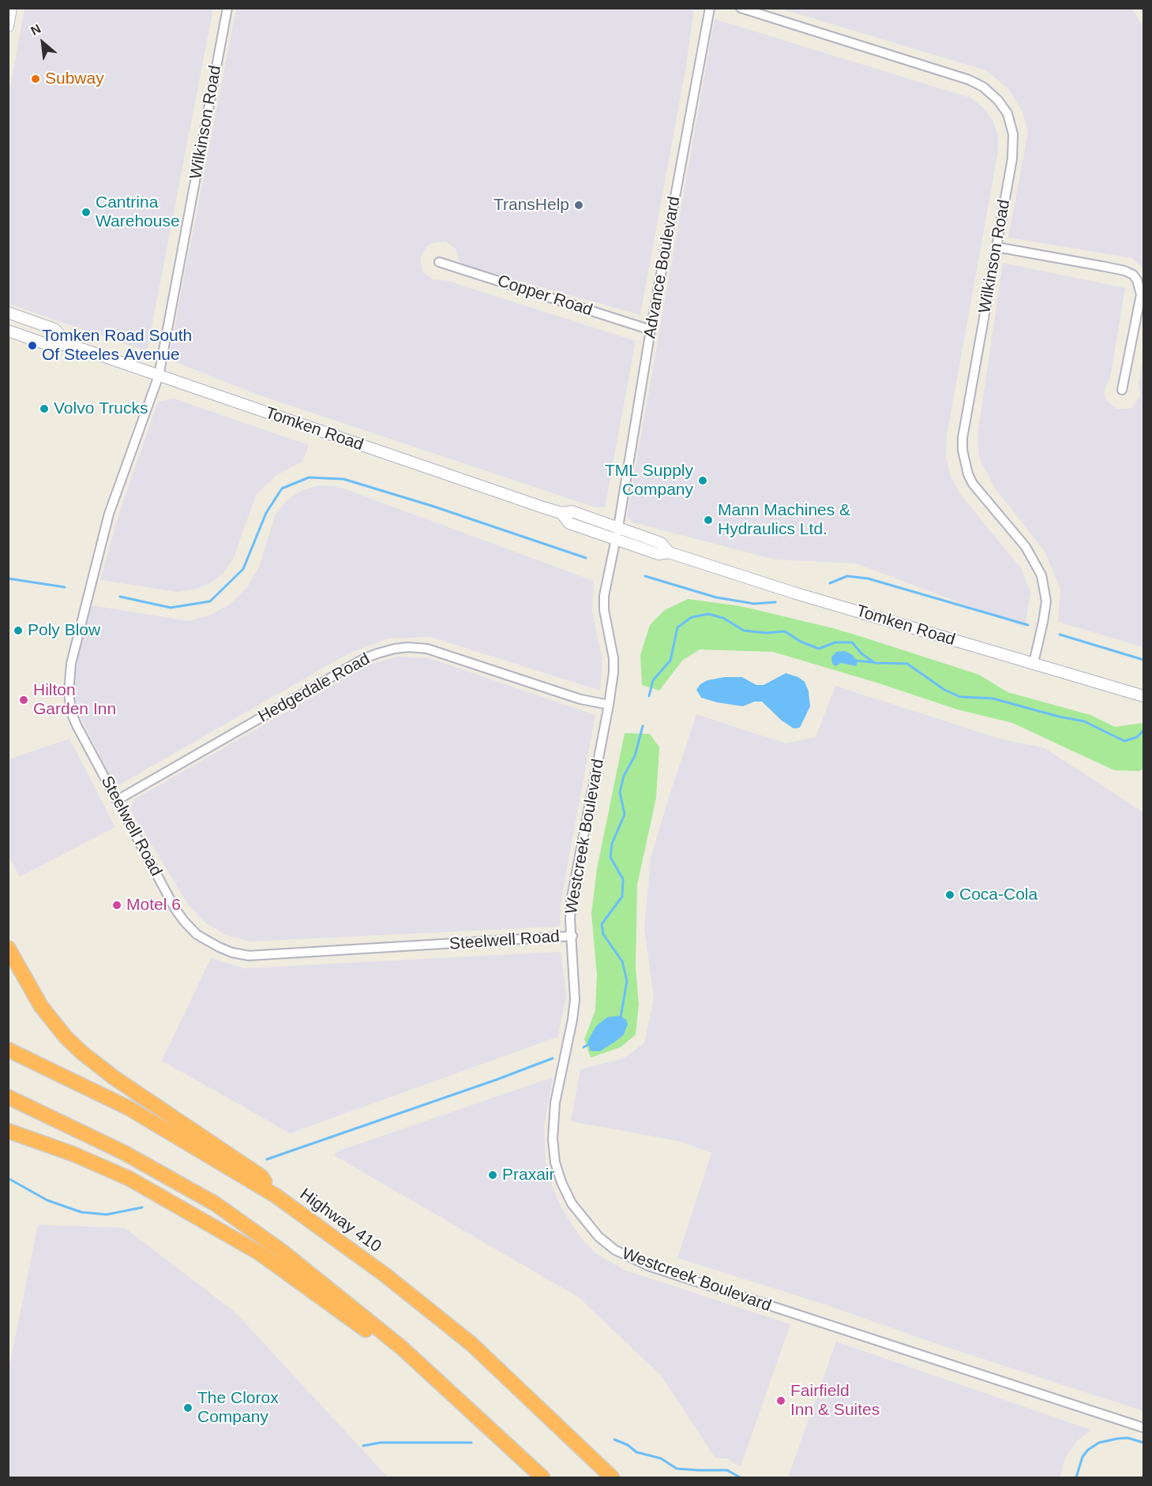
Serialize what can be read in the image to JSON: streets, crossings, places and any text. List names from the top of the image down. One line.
{"streets":{"highway":["Highway 410"],"main road":["Tomken Road"],"street":["Wilkinson Road","Advance Boulevard","Copper Road","Hedgedale Road","Steelwell Road","Westcreek Boulevard"]},"crossings":[["Wilkinson Road","Tomken Road"],["Wilkinson Road","Steelwell Road"],["Advance Boulevard","Copper Road"],["Advance Boulevard","Tomken Road"],["Advance Boulevard","Westcreek Boulevard"],["Tomken Road","Steelwell Road"],["Tomken Road","Westcreek Boulevard"],["Hedgedale Road","Steelwell Road"],["Hedgedale Road","Westcreek Boulevard"],["Steelwell Road","Westcreek Boulevard"]],"places":["Subway","TransHelp","Cantrina Warehouse","Tomken Road South Of Steeles Avenue","Volvo Trucks","TML Supply Company","Mann Machines & Hydraulics Ltd.","Poly Blow","Hilton Garden Inn","Coca-Cola","Motel 6","Praxair","Fairfield Inn & Suites","The Clorox Company"],"north":"top left"}
